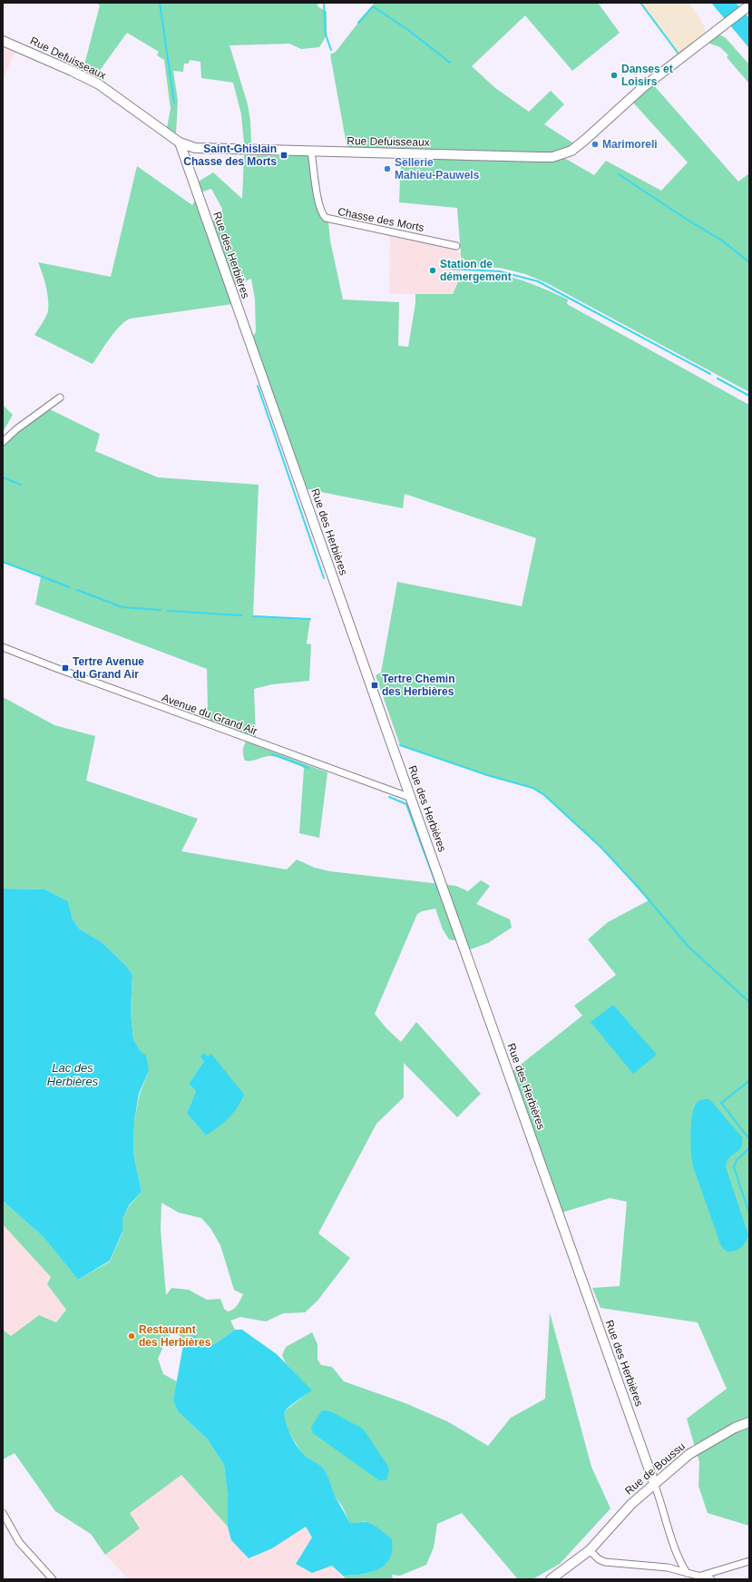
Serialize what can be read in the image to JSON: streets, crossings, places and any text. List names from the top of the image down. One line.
{"streets":{"street":["Rue Defuisseaux","Chasse des Morts","Rue des Herbières","Avenue du Grand Air","Rue de Boussu"]},"crossings":[["Rue Defuisseaux","Chasse des Morts"],["Rue Defuisseaux","Rue des Herbières"],["Rue des Herbières","Avenue du Grand Air"],["Rue des Herbières","Rue de Boussu"]],"water":["Lac des Herbières"],"places":{"other":["Danses et Loisirs","Marimoreli","Sellerie Mahieu-Pauwels","Station de démergement","Restaurant des Herbières"],"transit":["Saint-Ghislain Chasse des Morts","Tertre Avenue du Grand Air","Tertre Chemin des Herbières"]}}
